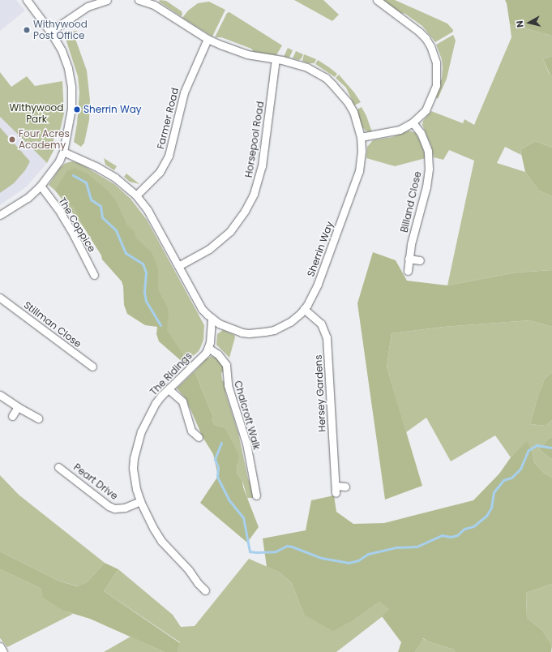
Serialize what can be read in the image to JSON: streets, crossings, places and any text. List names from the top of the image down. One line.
{"streets":{"street":["Farmer Road","Horsepool Road","Billand Close","The Coppice","Sherrin Way","Stillman Close","The Ridings","Hersey Gardens","Chalcroft Walk","Peart Drive"]},"crossings":[["Farmer Road","Sherrin Way"],["Horsepool Road","Sherrin Way"],["Sherrin Way","Hersey Gardens"],["The Ridings","Chalcroft Walk"],["The Ridings","Peart Drive"]],"parks":["Withywood Park"],"places":["Withywood Post Office","Sherrin Way","Four Acres Academy"],"north":"left"}
